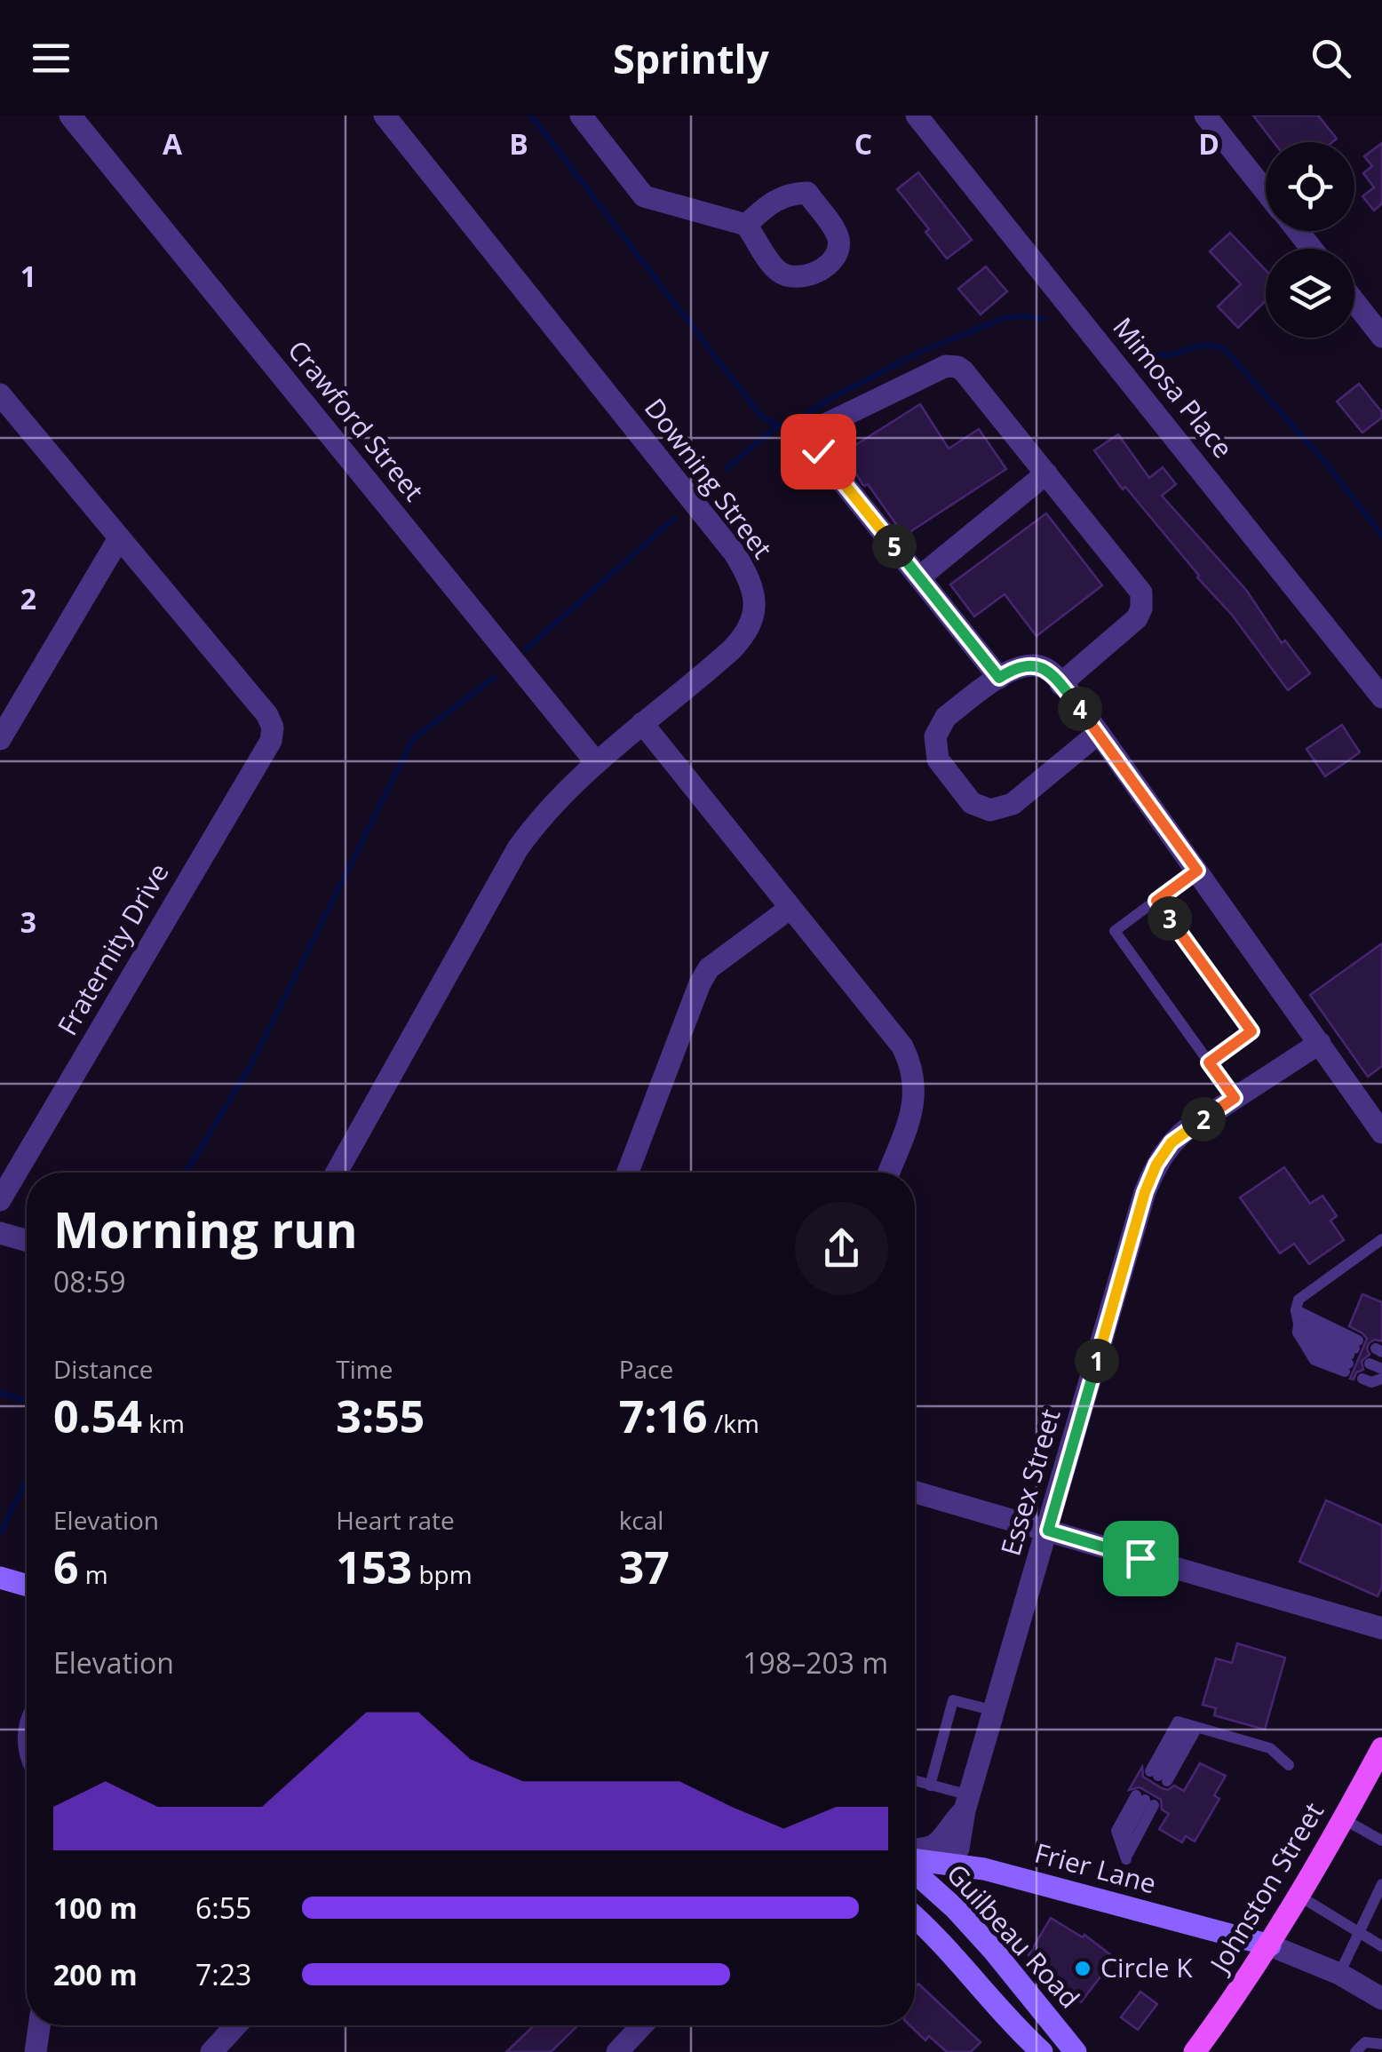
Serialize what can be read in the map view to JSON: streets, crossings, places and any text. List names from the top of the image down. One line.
{"streets":{"main road":["Johnston Street"],"street":["Mimosa Place","Crawford Street","Downing Street","Fraternity Drive","Essex Street","Frier Lane","Guilbeau Road"]},"crossings":[["Essex Street","Frier Lane"],["Frier Lane","Johnston Street"]],"places":["Circle K"],"page":{"header":"Sprintly","pins":["5","4","3","2","1"],"heading":["Morning run","08:59"],"stats":[["Distance","0.54 km"],["Time","3:55"],["Pace","7:16 /km"],["Elevation","6 m"],["Heart rate","153 bpm"],["kcal","37"]],"chart":["Elevation","198–203 m"],"list":[{"name":"100 m","note":"6:55"},{"name":"200 m","note":"7:23"}]},"grid":{"columns":["A","B","C","D"],"rows":["1","2","3"]}}
